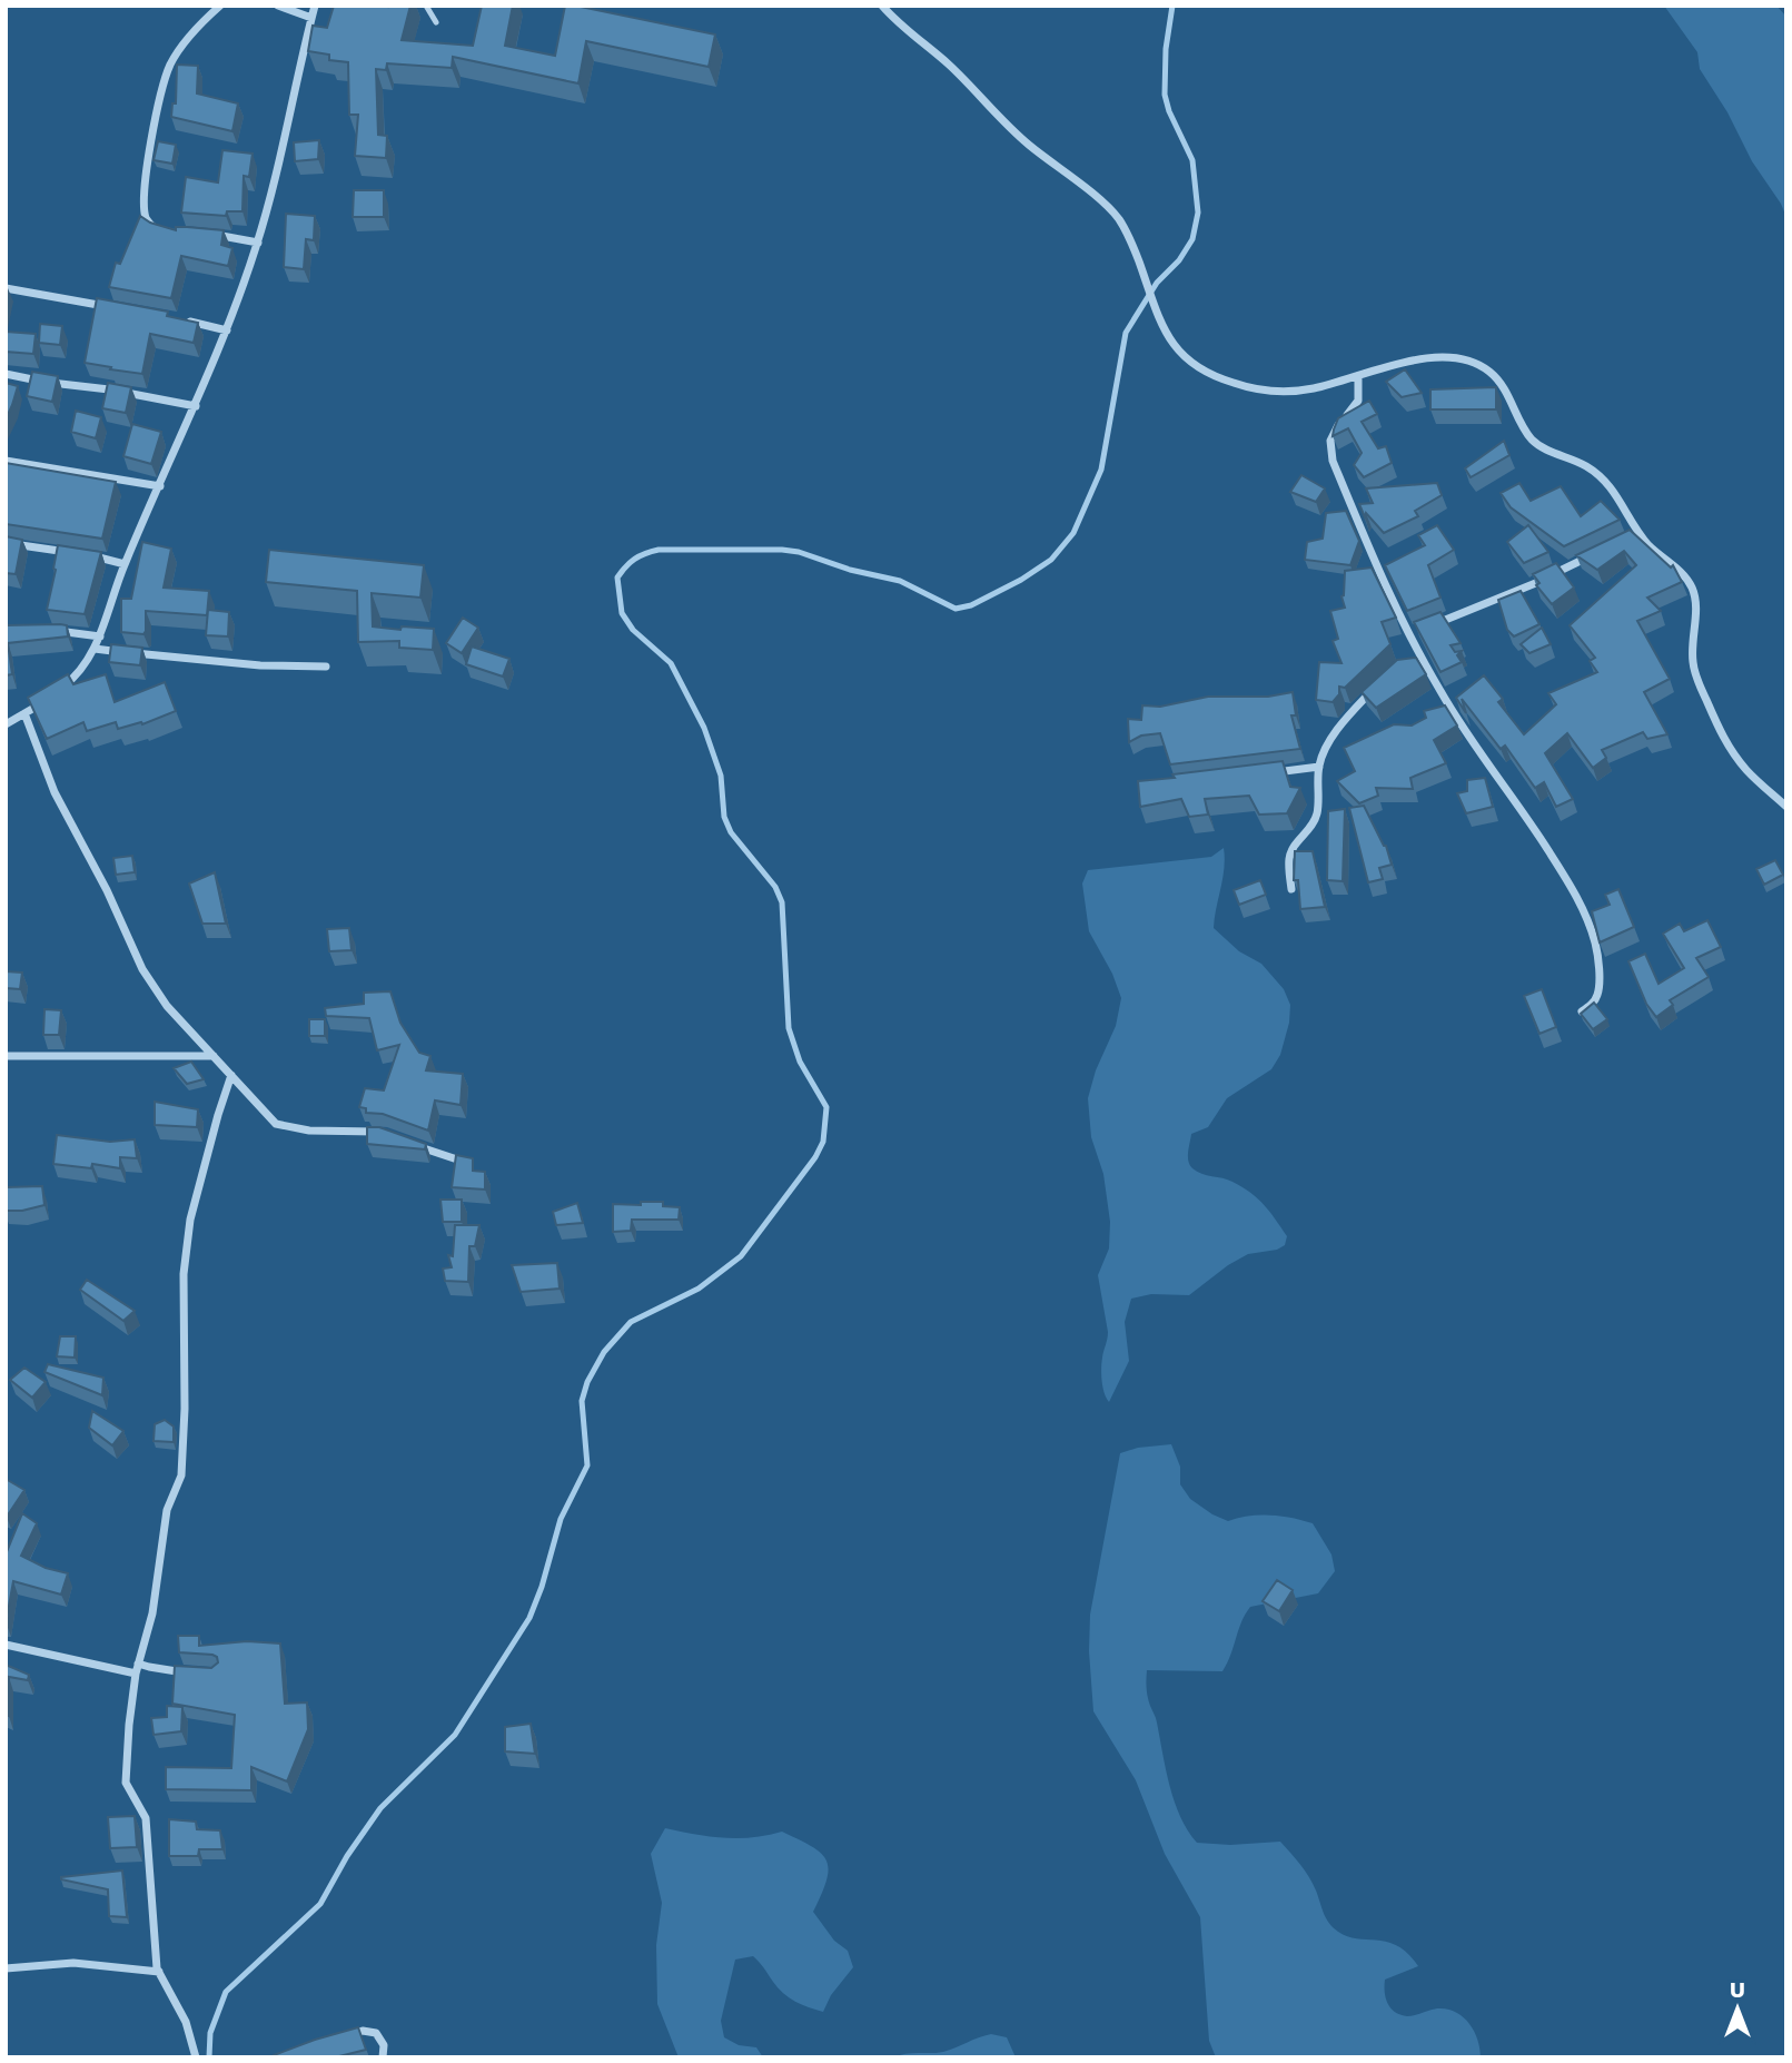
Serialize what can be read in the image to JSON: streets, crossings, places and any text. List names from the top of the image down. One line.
{"north":"top"}
